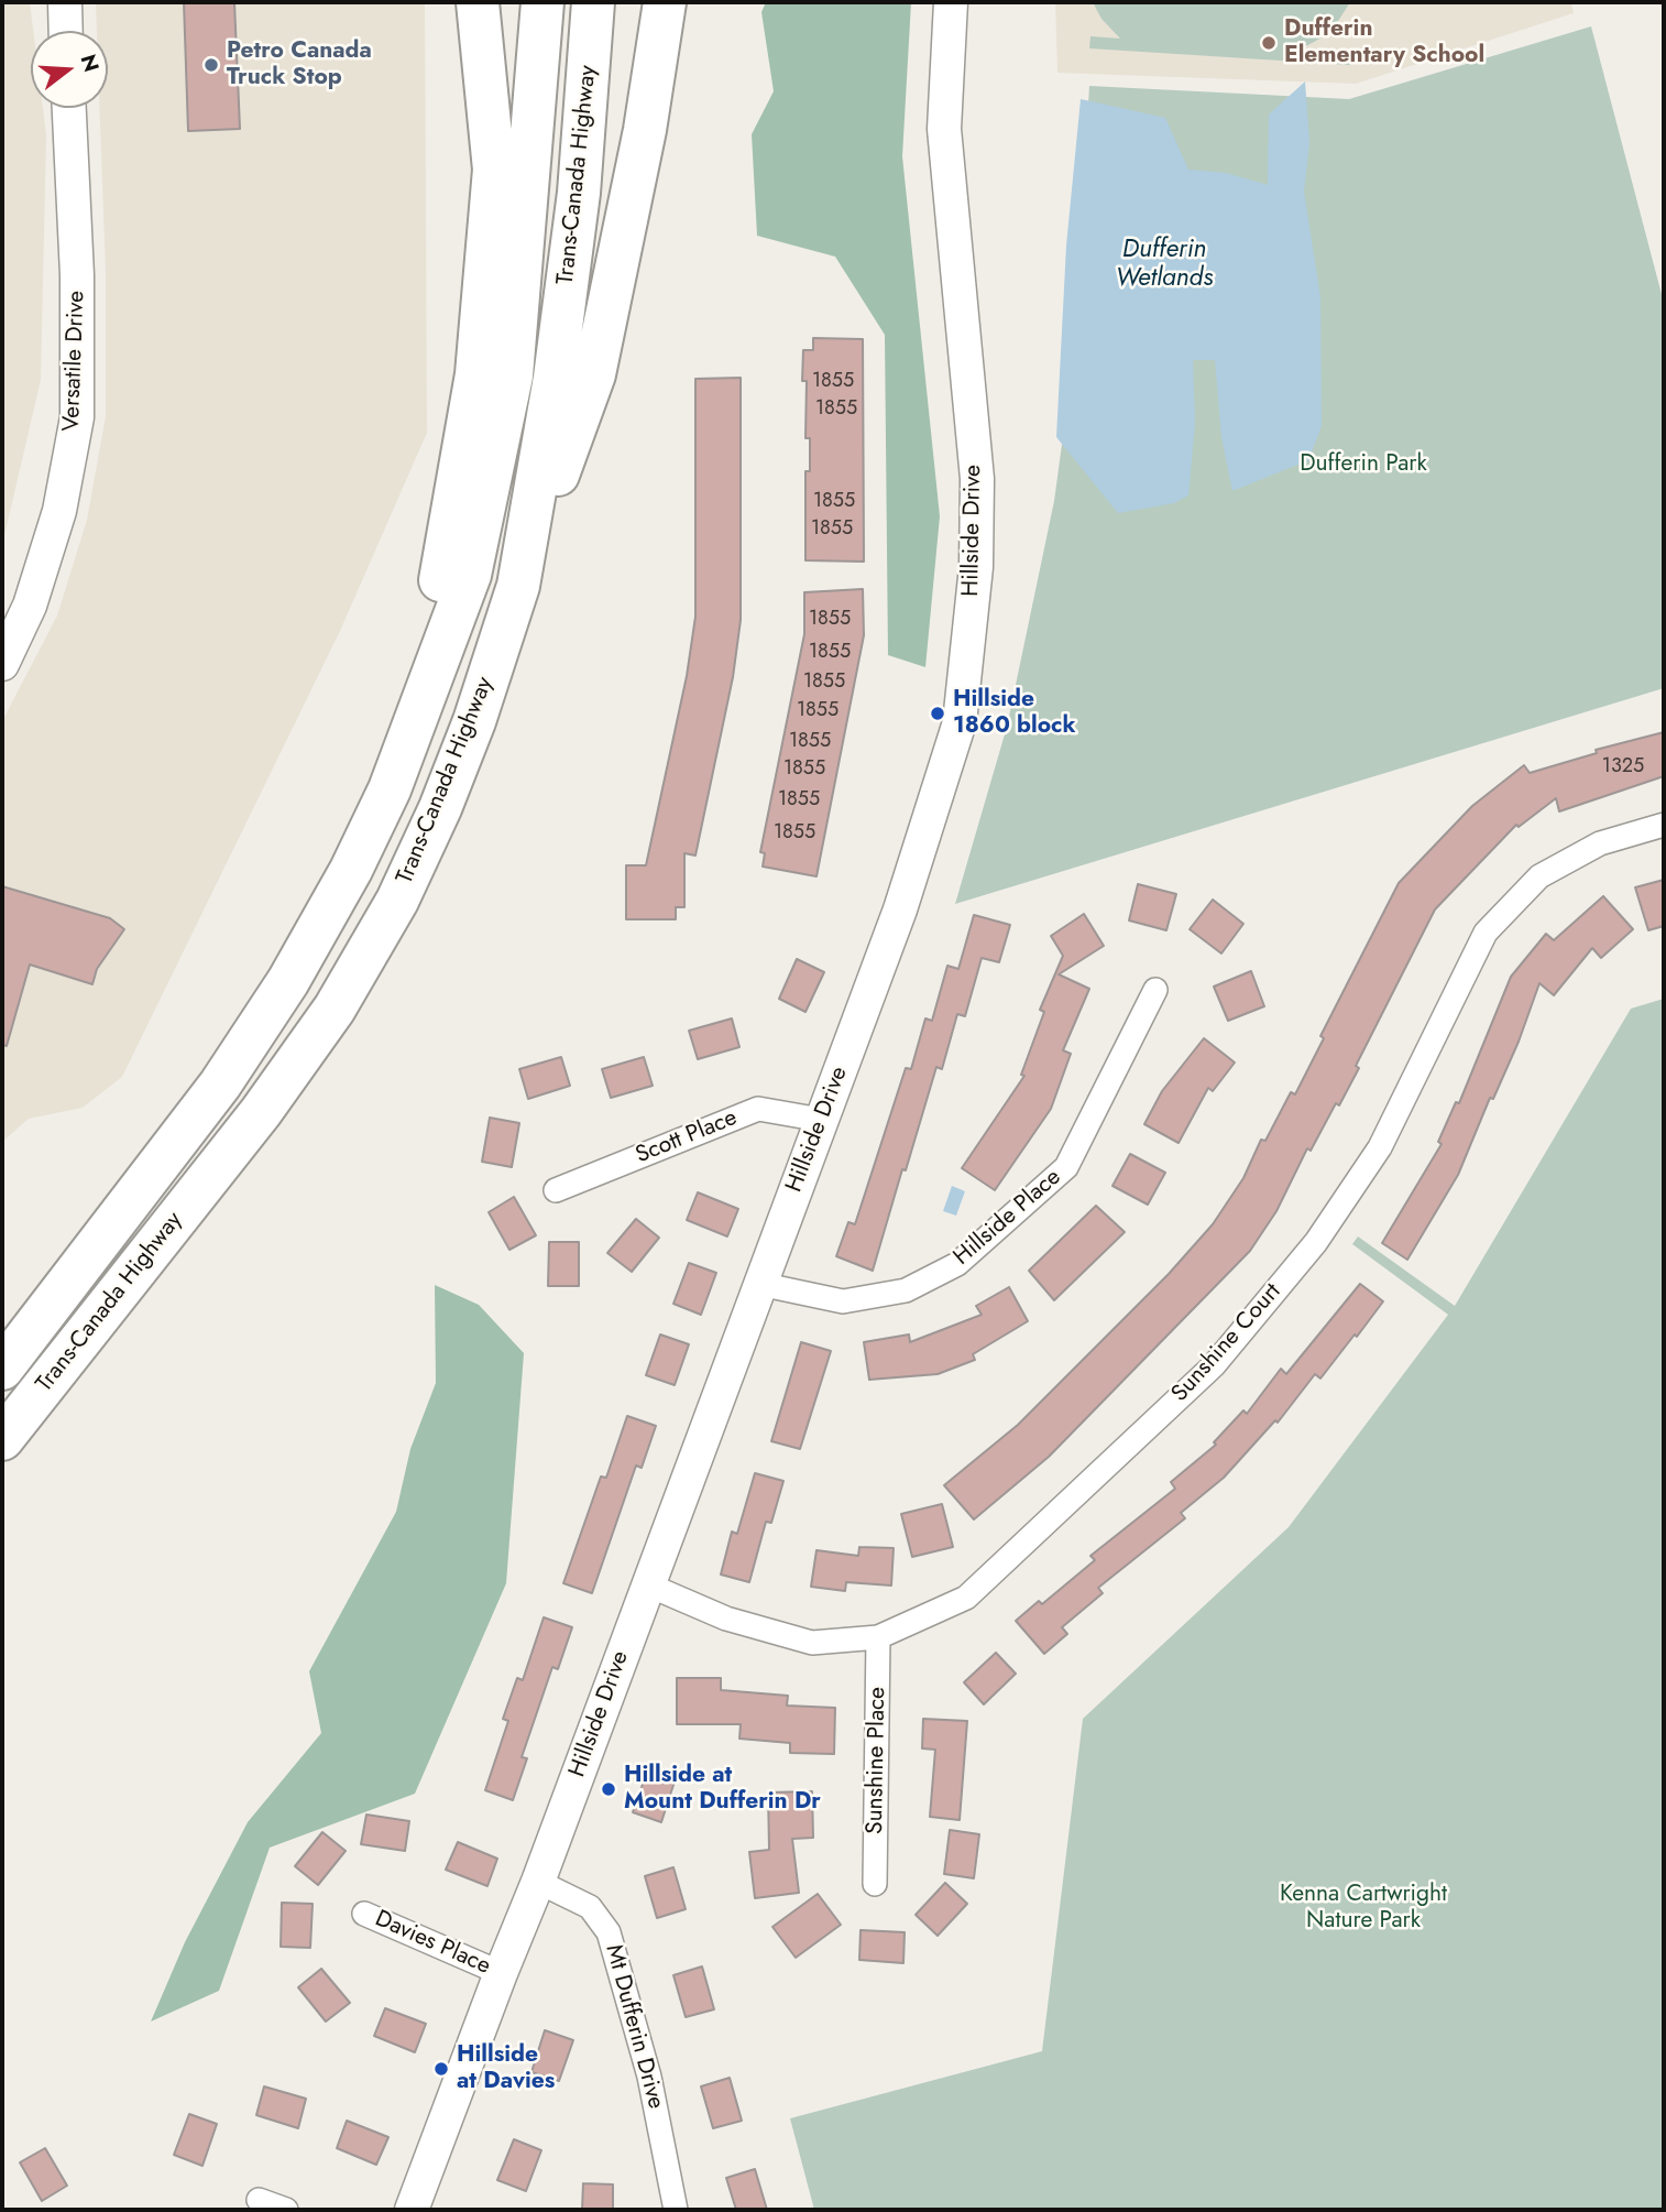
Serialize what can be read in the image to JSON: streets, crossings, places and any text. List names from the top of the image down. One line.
{"streets":{"highway":["Trans-Canada Highway"],"street":["Versatile Drive","Hillside Drive","Scott Place","Hillside Place","Sunshine Court","Sunshine Place","Davies Place","Mt Dufferin Drive"]},"crossings":[["Hillside Drive","Scott Place"],["Hillside Drive","Hillside Place"],["Hillside Drive","Sunshine Court"],["Hillside Drive","Davies Place"],["Hillside Drive","Mt Dufferin Drive"],["Sunshine Court","Sunshine Place"]],"water":["Dufferin Wetlands"],"parks":["Dufferin Park","Kenna Cartwright Nature Park"],"places":["Dufferin Elementary School","Petro Canada Truck Stop","Hillside 1860 block","Hillside at Mount Dufferin Dr","Hillside at Davies"],"house_numbers":["1855","1855","1855","1855","1855","1855","1855","1855","1855","1325","1855","1855","1855"],"north":"right"}
